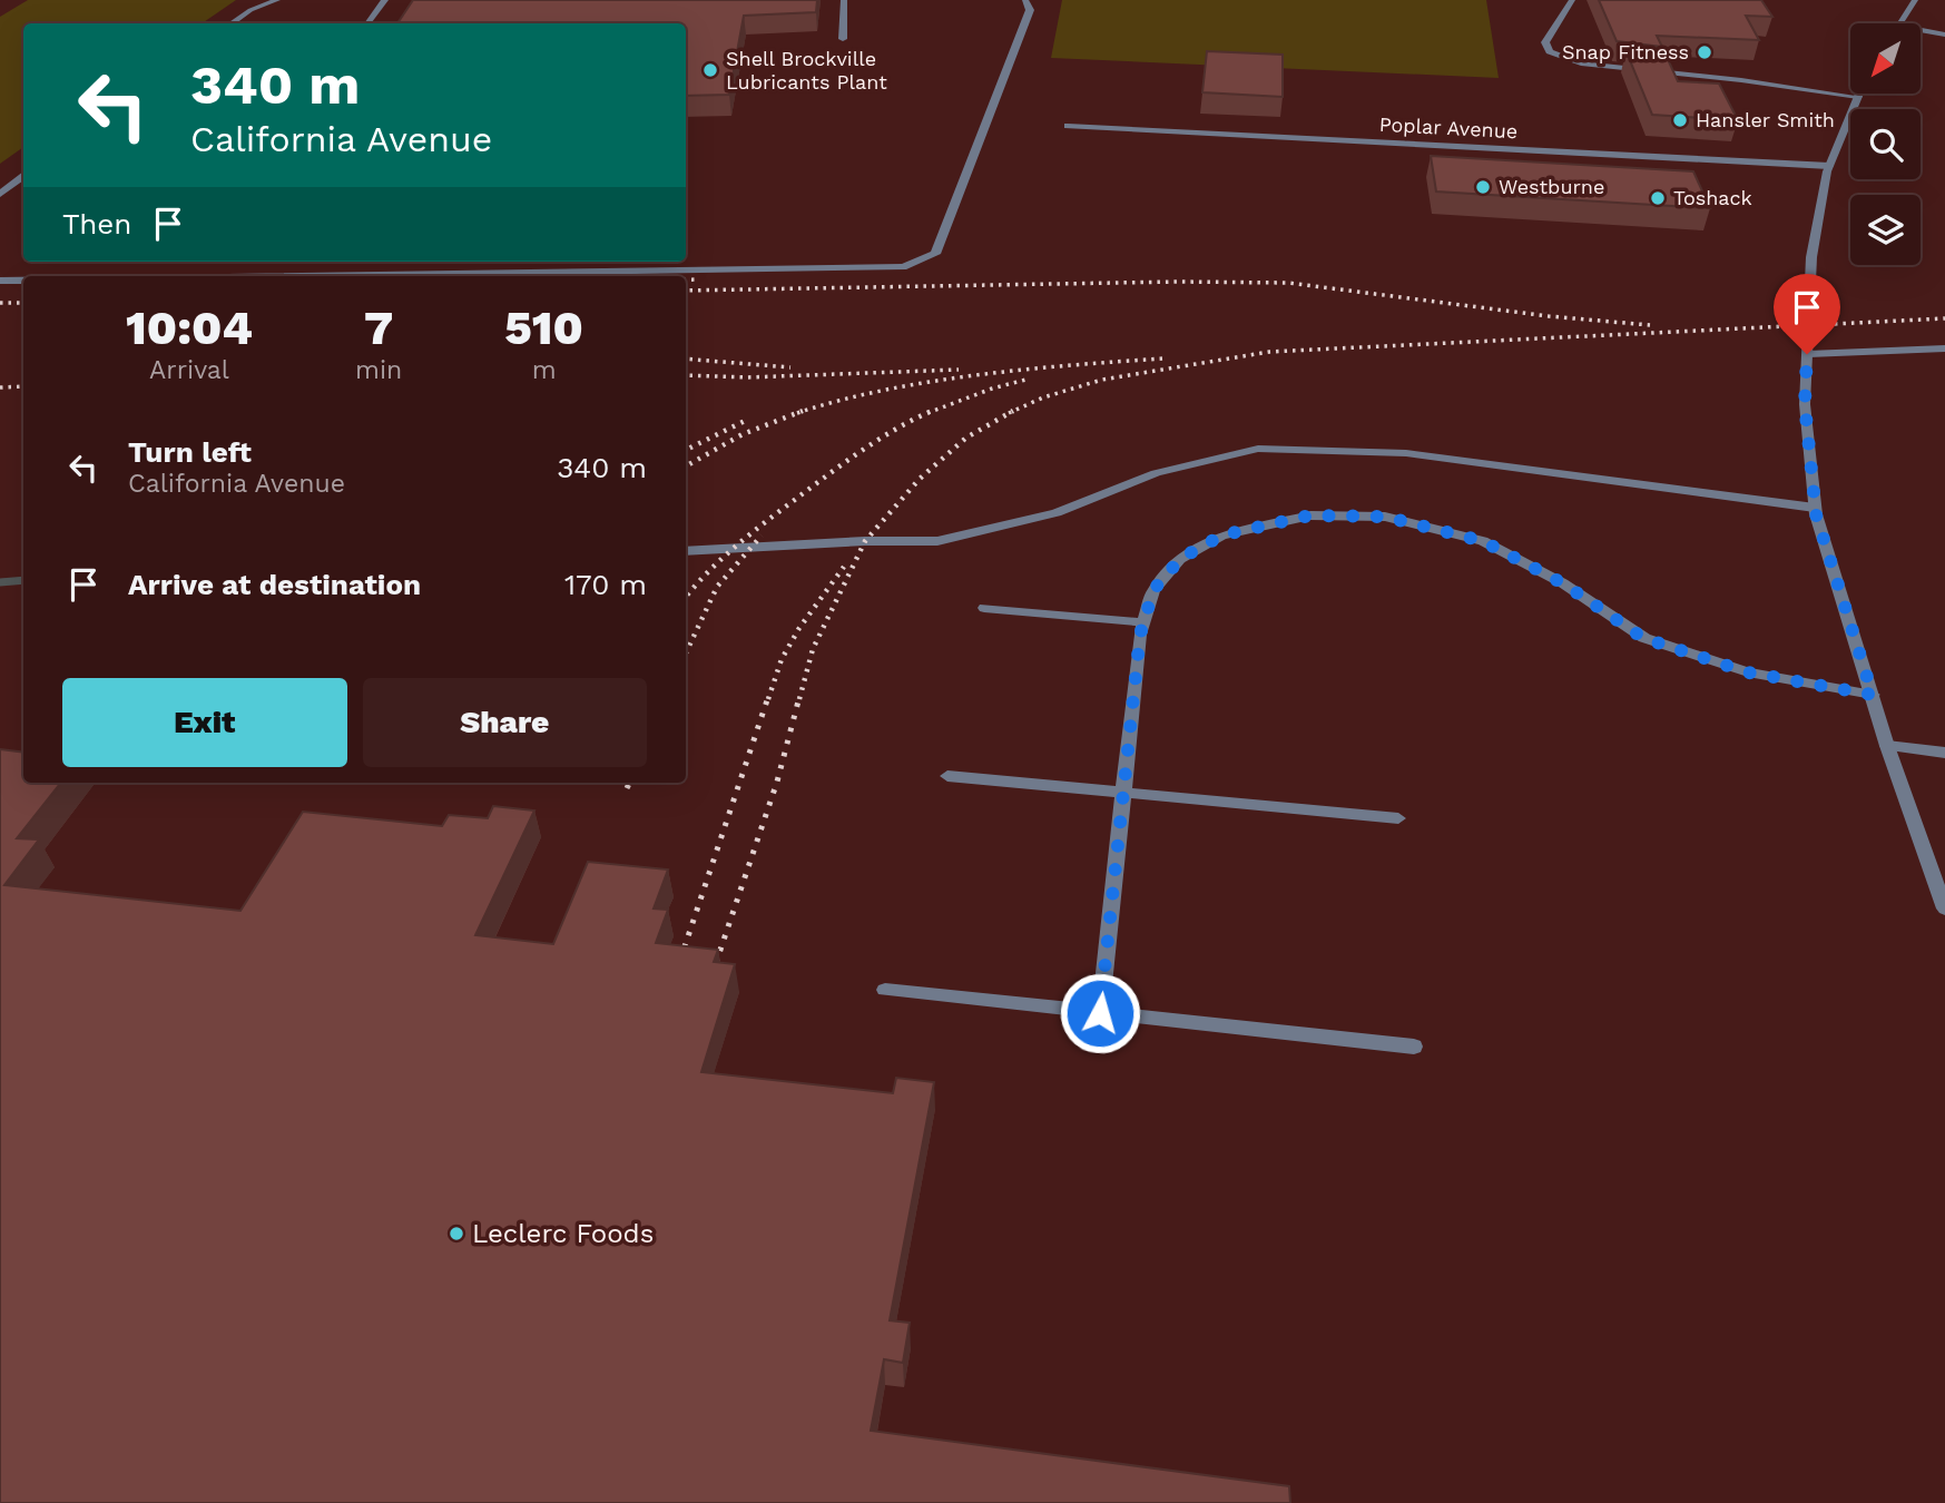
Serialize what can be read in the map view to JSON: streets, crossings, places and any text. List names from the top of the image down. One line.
{"streets":{"street":["Poplar Avenue"]},"places":["Snap Fitness","Shell Brockville Lubricants Plant","Hansler Smith","Westburne","Toshack","Leclerc Foods"],"north":"bottom left","page":{"turn":["340 m","California Avenue"],"then":"Then","eta":["10:04","Arrival","7","min","510","m"],"list":[{"name":"Turn left","note":"California Avenue","value":"340 m"},{"name":"Arrive at destination","value":"170 m"}],"buttons":["Exit","Share"]}}
